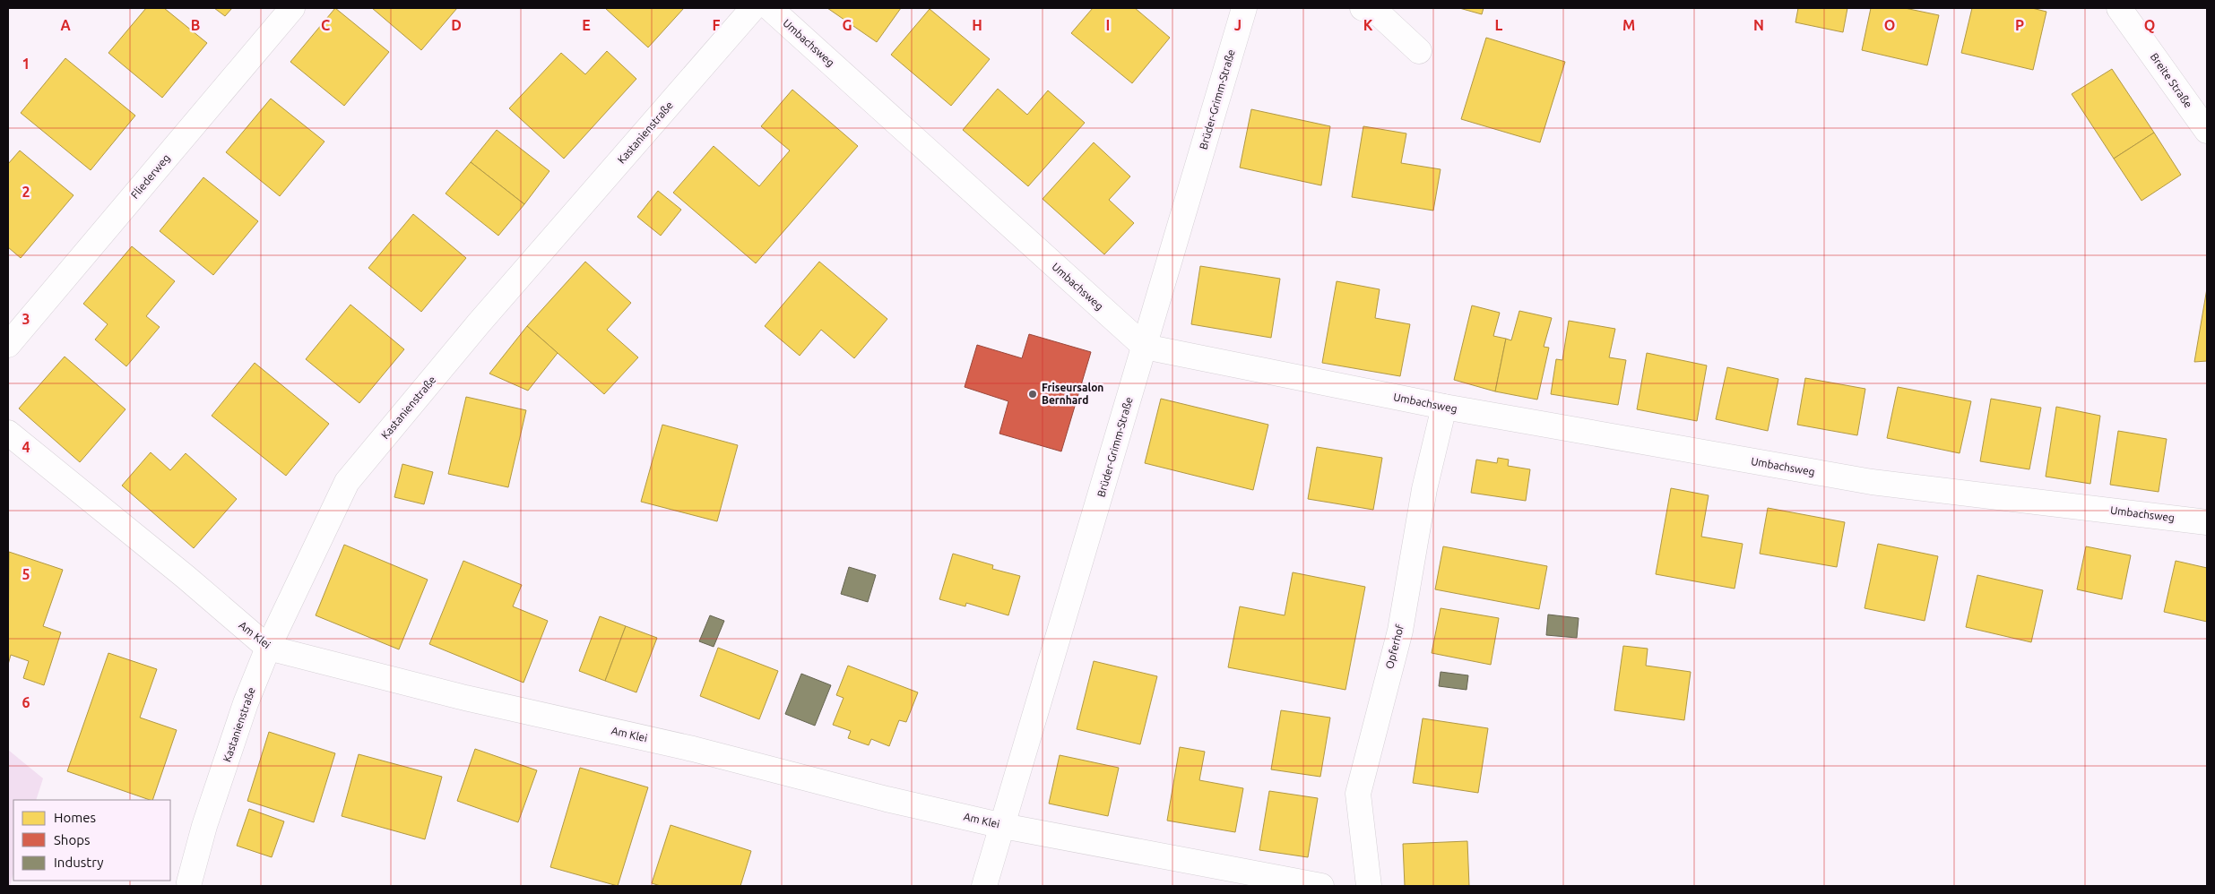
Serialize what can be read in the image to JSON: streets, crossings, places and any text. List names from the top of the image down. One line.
{"streets":{"street":["Umbachsweg","Breite Straße","Brüder-Grimm-Straße","Kastanienstraße","Fliederweg","Am Klei","Opferhof"]},"crossings":[["Umbachsweg","Brüder-Grimm-Straße"],["Umbachsweg","Opferhof"],["Brüder-Grimm-Straße","Am Klei"],["Kastanienstraße","Am Klei"]],"places":["Friseursalon Bernhard"],"legend":["Homes","Shops","Industry"],"grid":{"columns":["A","B","C","D","E","F","G","H","I","J","K","L","M","N","O","P","Q"],"rows":["1","2","3","4","5","6"]}}
